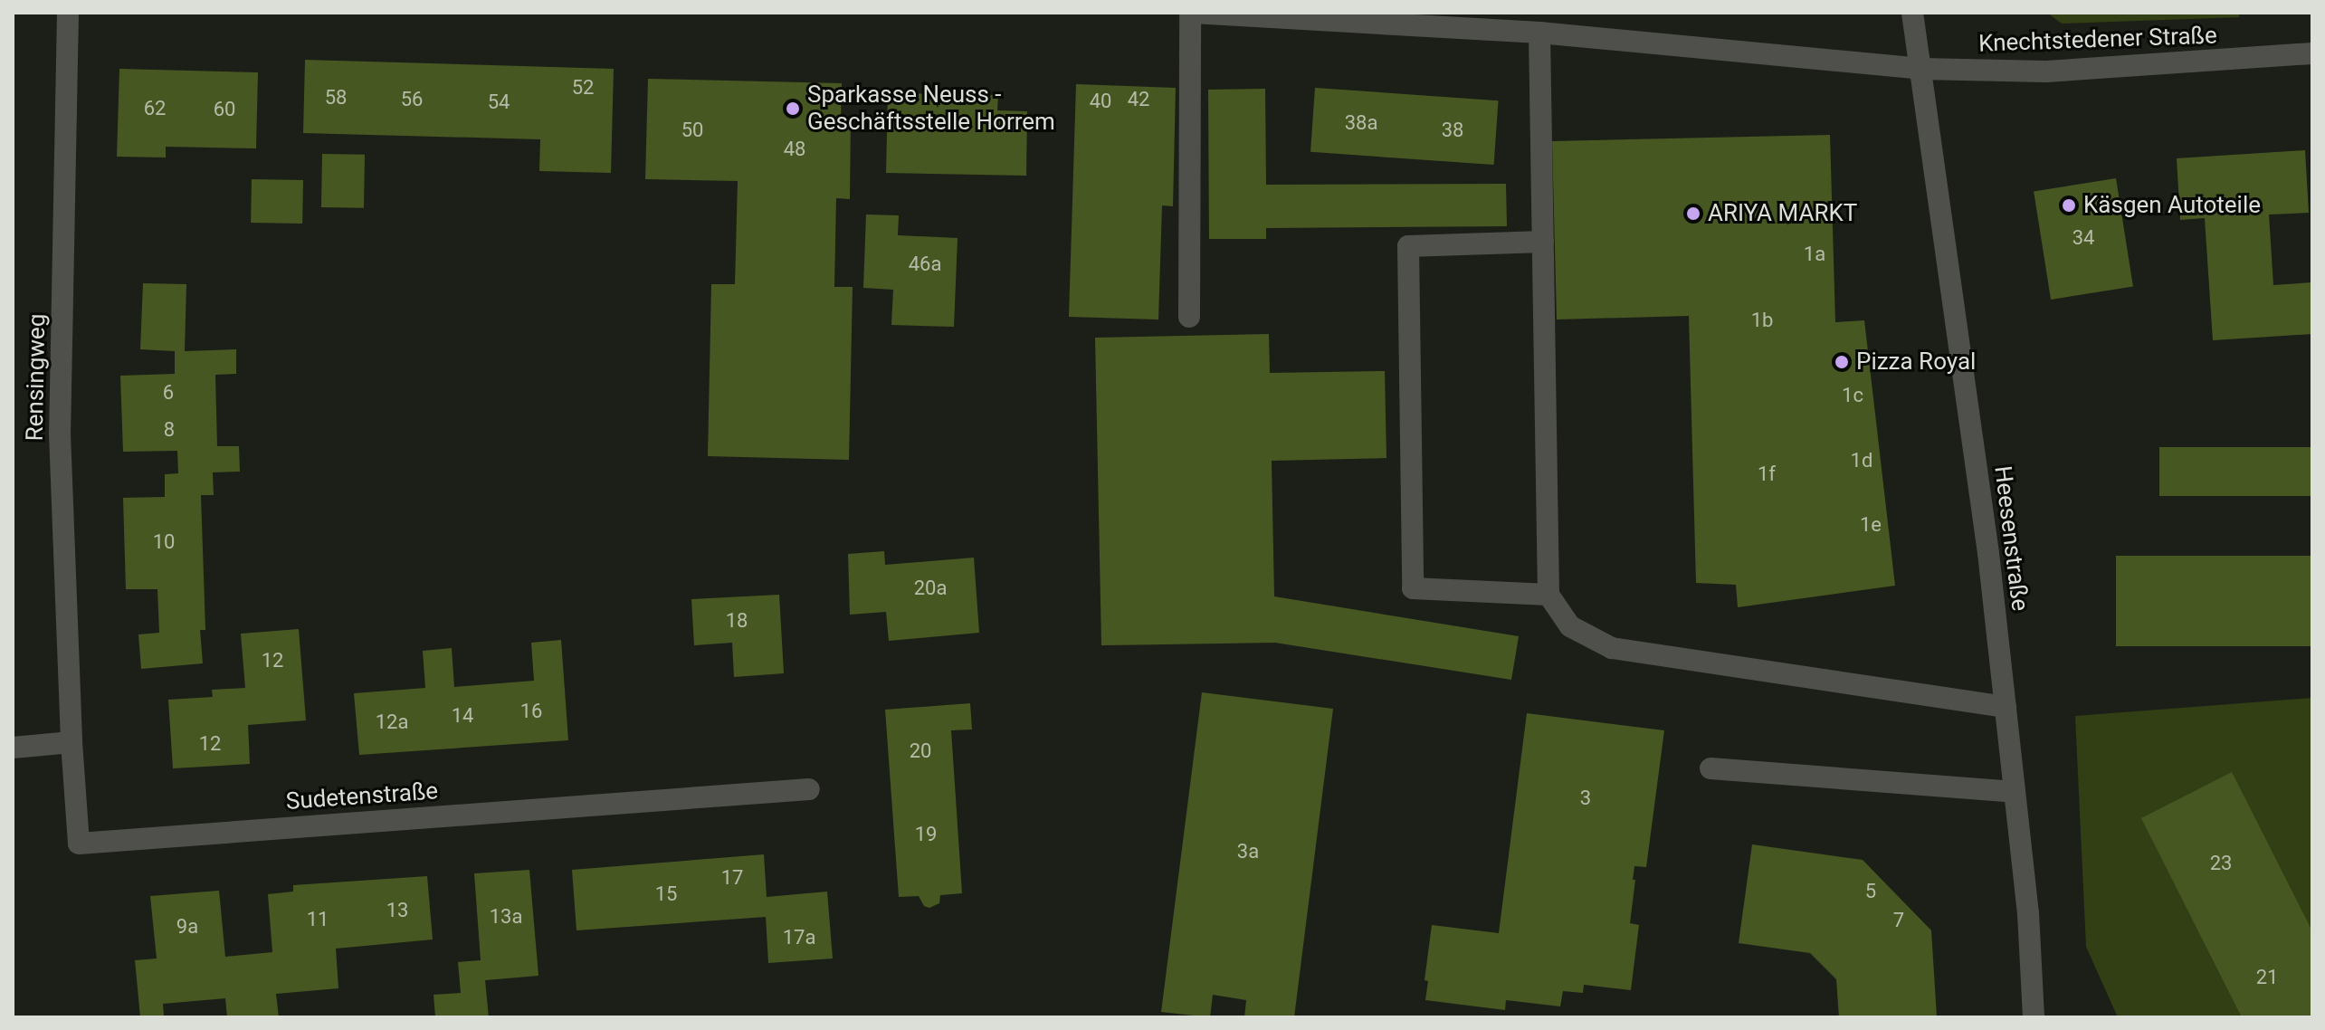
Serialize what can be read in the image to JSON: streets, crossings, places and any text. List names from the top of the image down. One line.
{"streets":{"street":["Knechtstedener Straße","Rensingweg","Heesenstraße","Sudetenstraße"]},"crossings":[["Knechtstedener Straße","Heesenstraße"],["Rensingweg","Sudetenstraße"]],"places":["Sparkasse Neuss - Geschäftsstelle Horrem","Käsgen Autoteile","ARIYA MARKT","Pizza Royal"],"house_numbers":["52","58","56","42","40","54","62","60","38a","50","38","48","34","1a","46a","1b","6","1c","8","1d","1f","1e","10","20a","18","12","16","14","12a","12","20","3","19","3a","23","17","5","15","13","13a","11","7","9a","17a","21"]}
